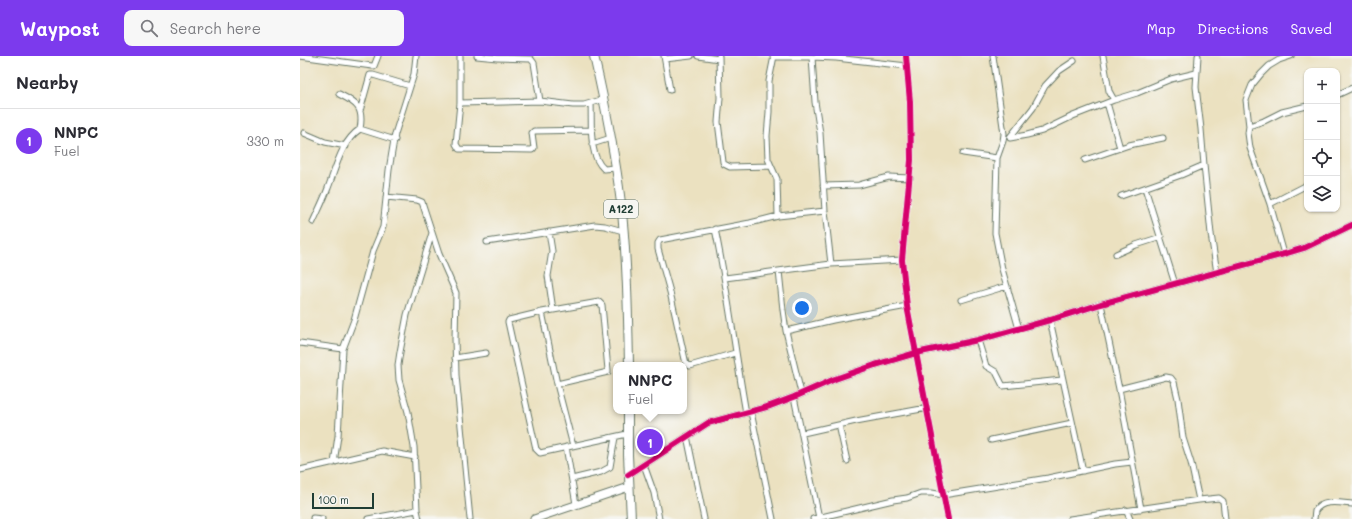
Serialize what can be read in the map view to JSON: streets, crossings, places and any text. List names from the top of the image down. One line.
{"streets":{"highway":["A122"]},"scale_bar":"100 m","page":{"header":"Waypost","search":"Search here","nav":["Map","Directions","Saved"],"heading":"Nearby","map_buttons":["+","−"],"list":[{"mark":"1","name":"NNPC","note":"Fuel","value":"330 m"}],"popup":["NNPC","Fuel"],"pins":"1","scale":"100 m"}}
